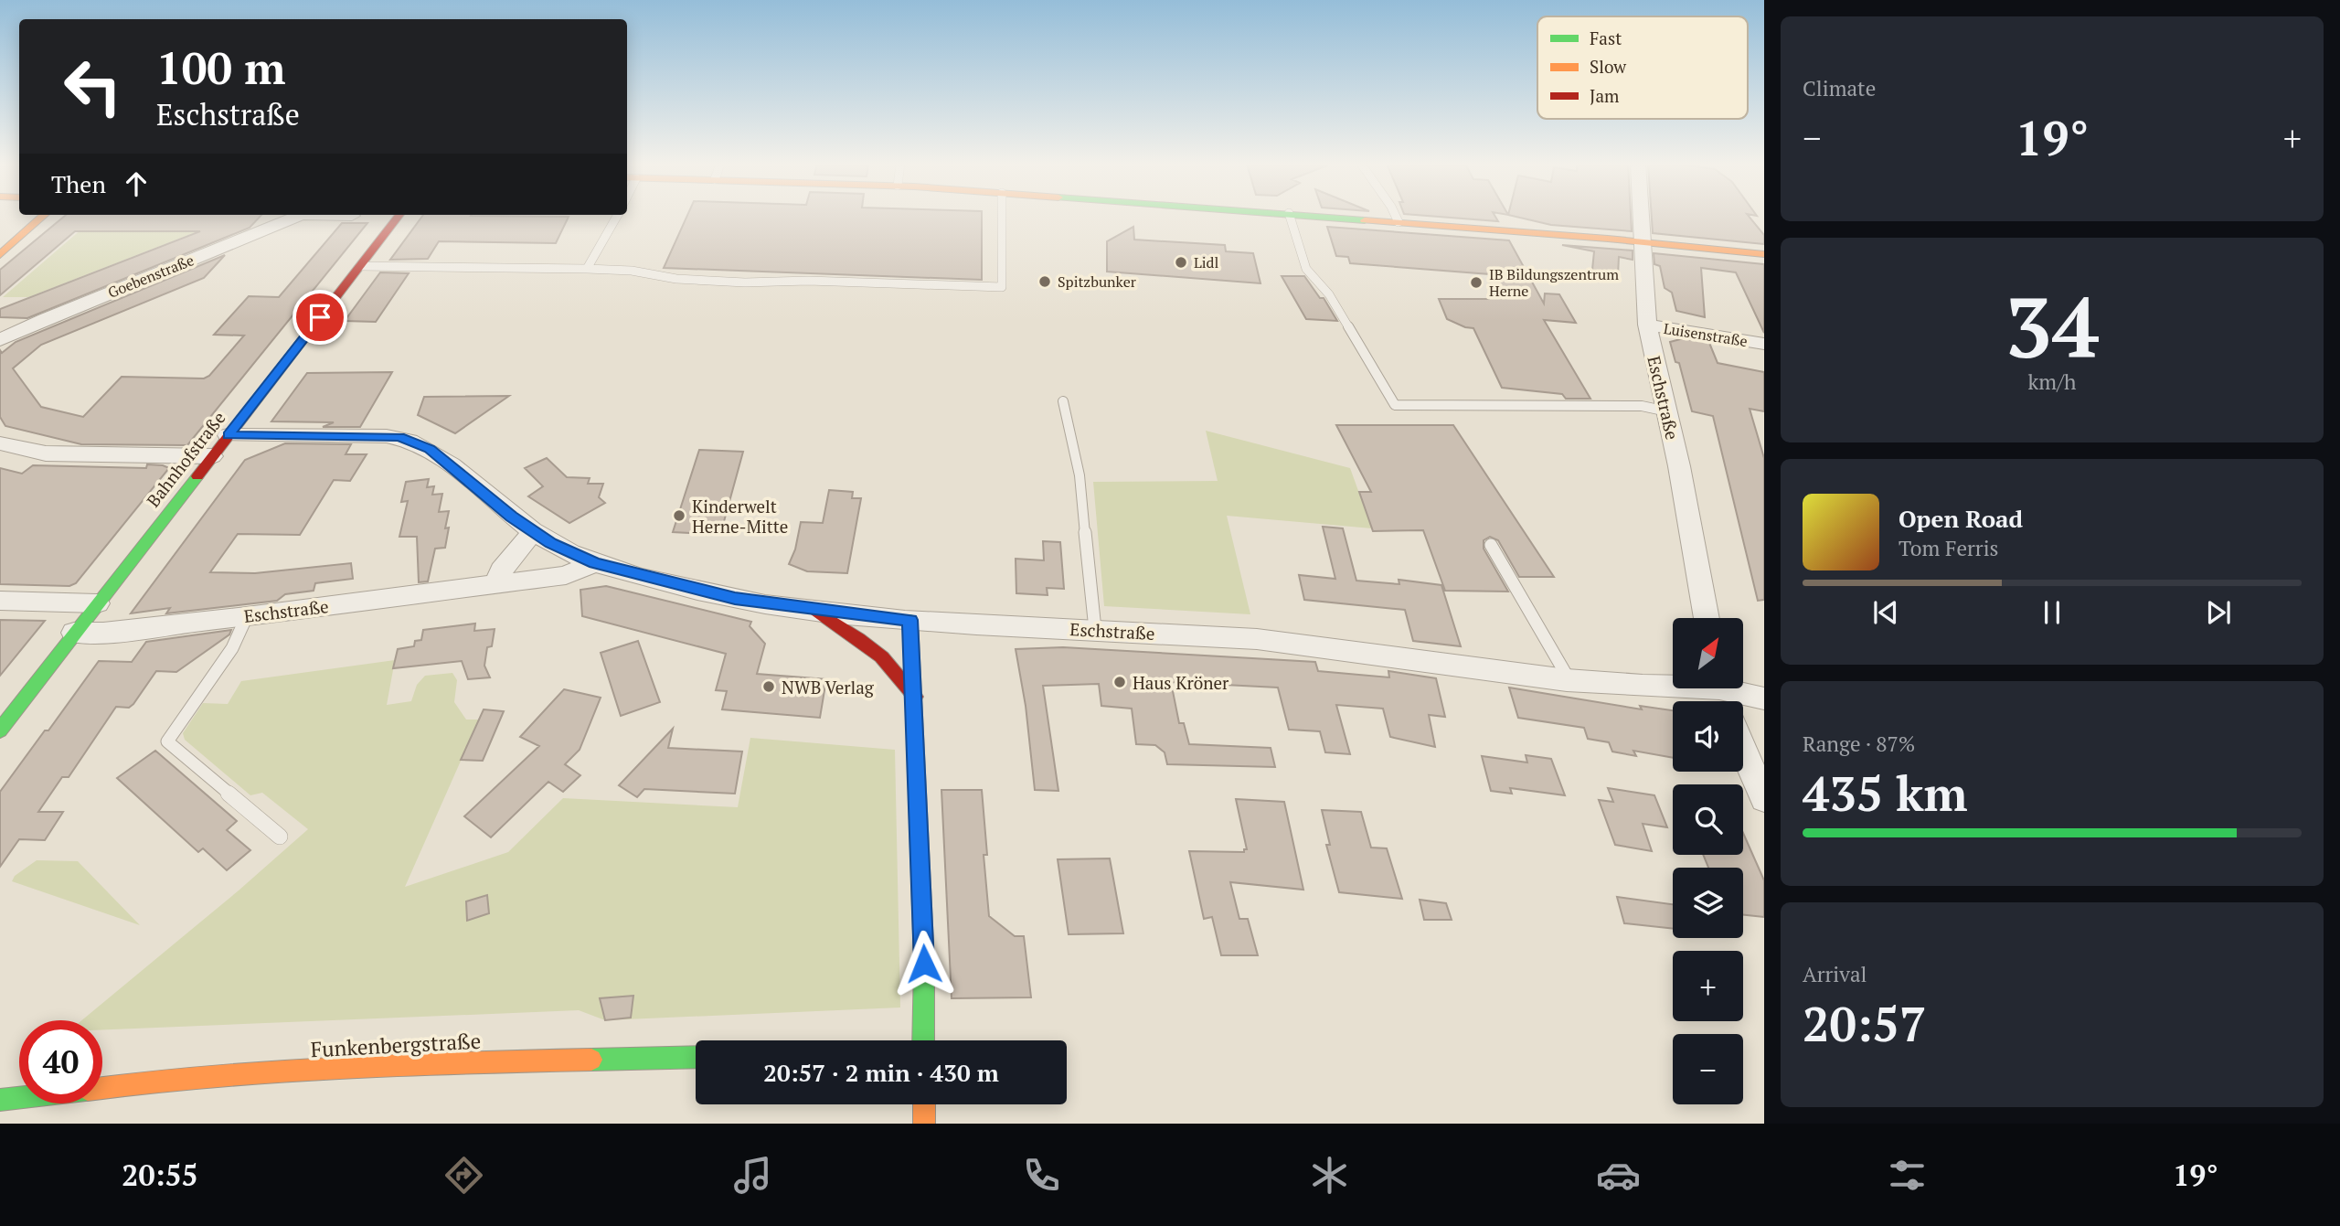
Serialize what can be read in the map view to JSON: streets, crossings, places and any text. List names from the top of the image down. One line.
{"streets":{"street":["Goebenstraße","Luisenstraße","Eschstraße","Bahnhofstraße","Funkenbergstraße"]},"crossings":[["Luisenstraße","Eschstraße"],["Eschstraße","Bahnhofstraße"]],"places":["Lidl","Spitzbunker","IB Bildungszentrum Herne","Kinderwelt Herne-Mitte","Haus Kröner","NWB Verlag"],"legend":["Fast","Slow","Jam"],"north":"top right","page":{"tile":["Climate",["34","km/h"],["Range · 87%","435 km"],["Arrival","20:57"]],"turn":["100 m","Eschstraße"],"heat":["−","19°","+"],"then":"Then","song":["Open Road","Tom Ferris"],"map_buttons":["+","−"],"limit":"40","trip":"20:57 · 2 min · 430 m","tabs":["20:55","19°"]}}
